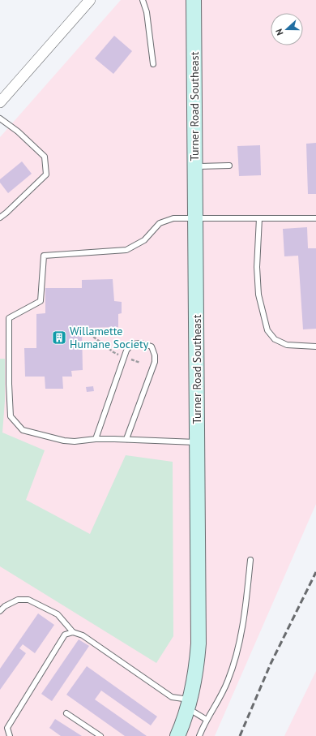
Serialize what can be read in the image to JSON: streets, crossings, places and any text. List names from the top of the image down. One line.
{"streets":{"main road":["Turner Road Southeast"]},"places":{"building":["Willamette Humane Society"]},"north":"left"}
